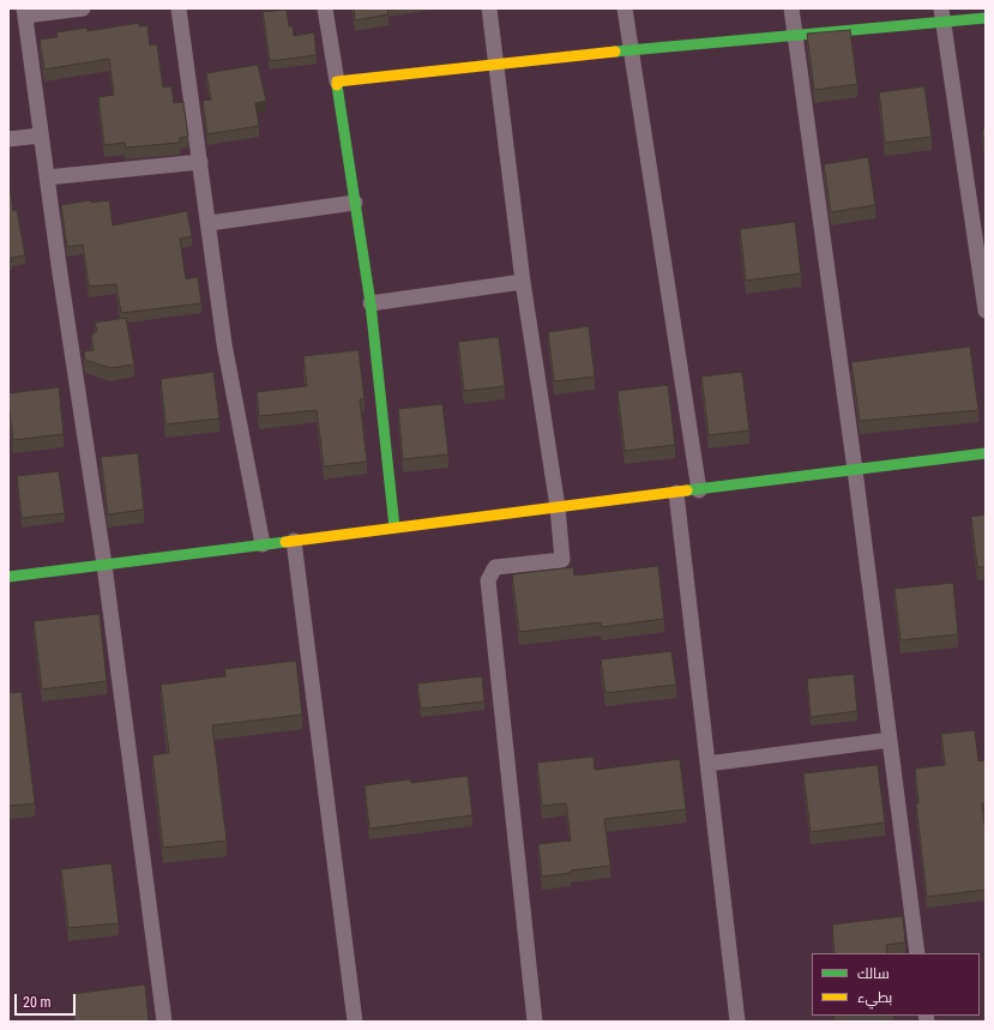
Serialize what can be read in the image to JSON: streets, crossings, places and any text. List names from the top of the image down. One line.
{"legend":["سالك","بطيء"],"scale_bar":"20 m"}
